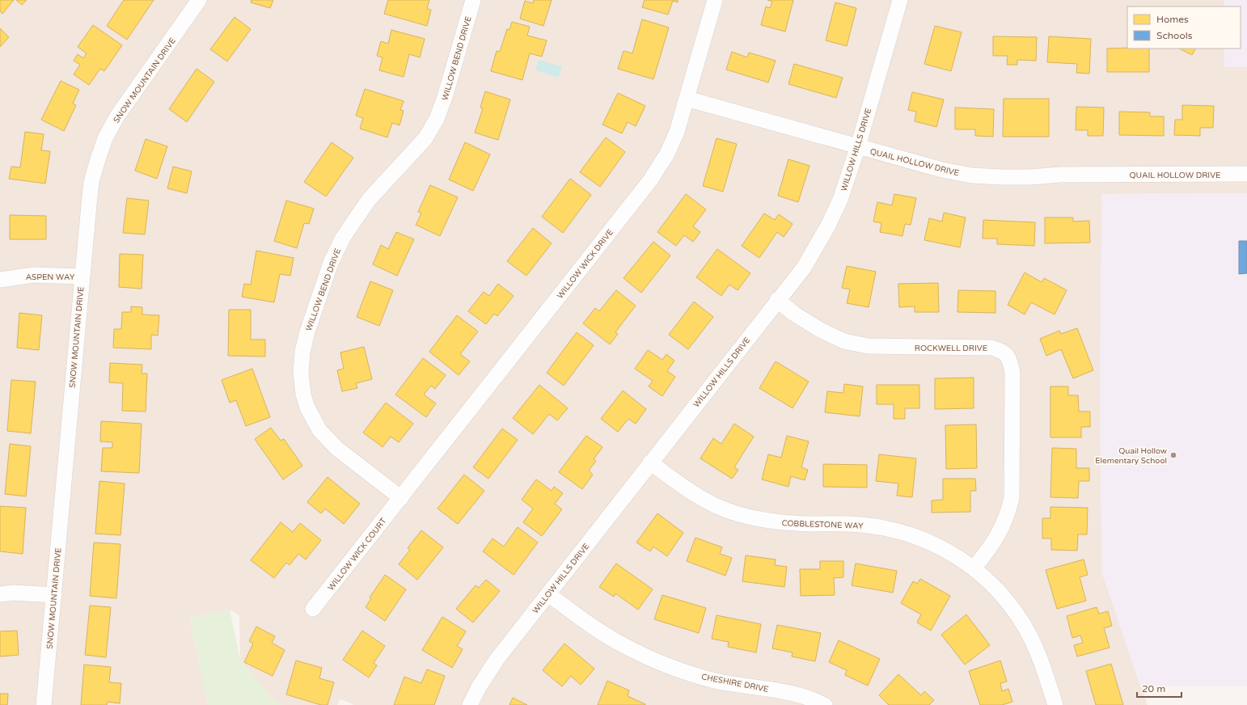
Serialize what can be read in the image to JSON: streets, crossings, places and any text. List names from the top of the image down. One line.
{"streets":{"street":["WILLOW BEND DRIVE","SNOW MOUNTAIN DRIVE","WILLOW HILLS DRIVE","QUAIL HOLLOW DRIVE","WILLOW WICK DRIVE","ASPEN WAY","ROCKWELL DRIVE","COBBLESTONE WAY","WILLOW WICK COURT","CHESHIRE DRIVE"]},"crossings":[["WILLOW BEND DRIVE","WILLOW WICK DRIVE"],["WILLOW BEND DRIVE","WILLOW WICK COURT"],["SNOW MOUNTAIN DRIVE","ASPEN WAY"],["WILLOW HILLS DRIVE","QUAIL HOLLOW DRIVE"],["WILLOW HILLS DRIVE","ROCKWELL DRIVE"],["WILLOW HILLS DRIVE","COBBLESTONE WAY"],["WILLOW HILLS DRIVE","CHESHIRE DRIVE"],["QUAIL HOLLOW DRIVE","WILLOW WICK DRIVE"],["WILLOW WICK DRIVE","WILLOW WICK COURT"],["ROCKWELL DRIVE","COBBLESTONE WAY"]],"places":["Quail Hollow Elementary School"],"legend":["Homes","Schools"],"scale_bar":"20 m"}
